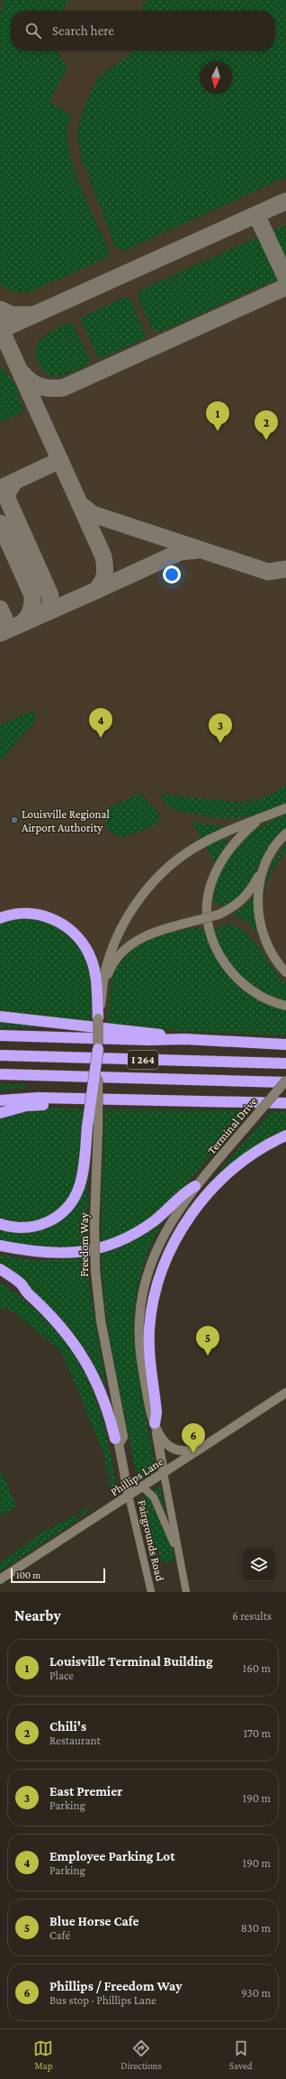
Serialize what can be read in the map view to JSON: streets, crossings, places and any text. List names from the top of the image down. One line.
{"streets":{"highway":["I 264"],"main road":["Terminal Drive","Freedom Way","Phillips Lane"],"street":["Fairgrounds Road"]},"crossings":[["I 264","Terminal Drive"],["Freedom Way","Phillips Lane"],["Freedom Way","Fairgrounds Road"],["Phillips Lane","Fairgrounds Road"]],"places":["Louisville Regional Airport Authority"],"scale_bar":"100 m","north":"bottom","page":{"search":"Search here","pins":["1","2","4","3","5","6"],"scale":"100 m","heading":["Nearby","6 results"],"list":[{"mark":"1","name":"Louisville Terminal Building","note":"Place","value":"160 m"},{"mark":"2","name":"Chili's","note":"Restaurant","value":"170 m"},{"mark":"3","name":"East Premier","note":"Parking","value":"190 m"},{"mark":"4","name":"Employee Parking Lot","note":"Parking","value":"190 m"},{"mark":"5","name":"Blue Horse Cafe","note":"Café","value":"830 m"},{"mark":"6","name":"Phillips / Freedom Way","note":"Bus stop · Phillips Lane","value":"930 m"}],"nav":["Map","Directions","Saved"]}}
